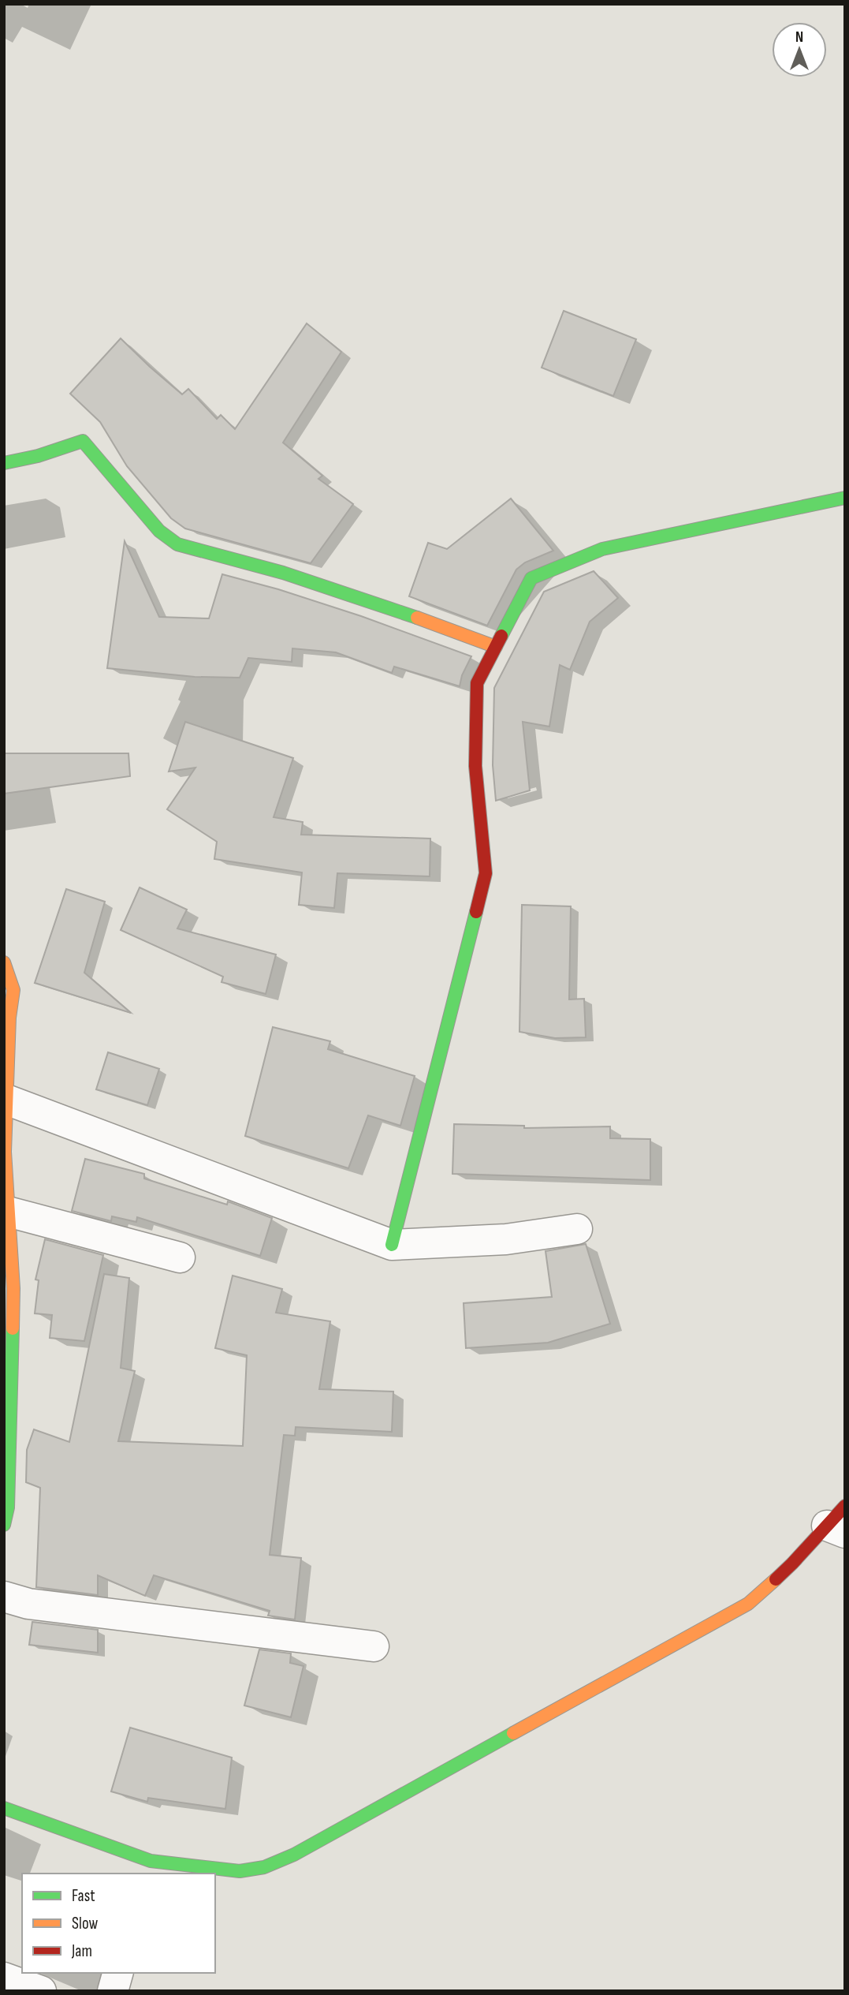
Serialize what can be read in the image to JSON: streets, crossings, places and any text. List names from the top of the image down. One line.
{"legend":["Fast","Slow","Jam"],"north":"top"}
